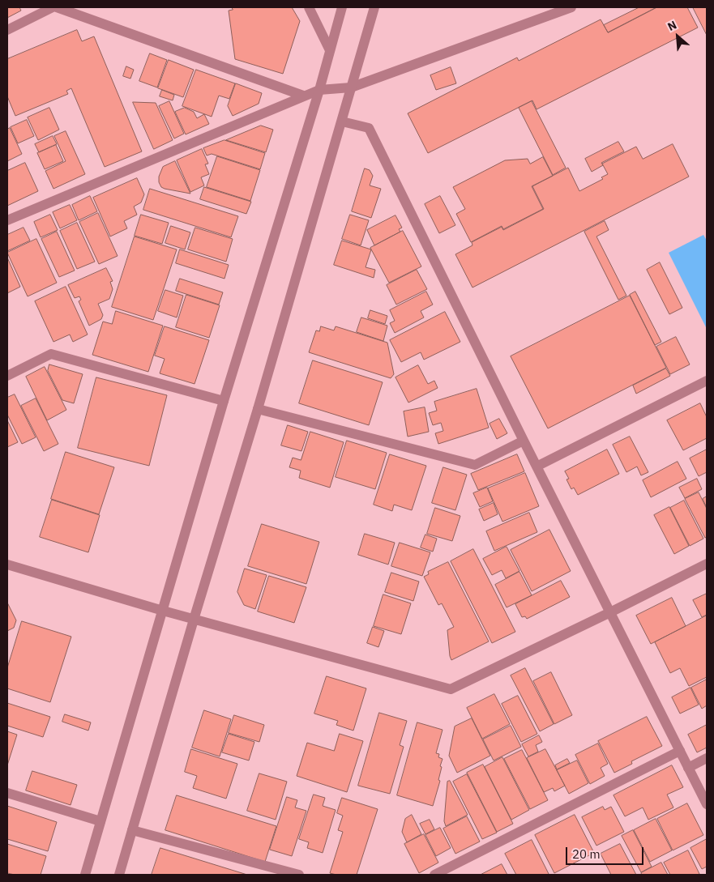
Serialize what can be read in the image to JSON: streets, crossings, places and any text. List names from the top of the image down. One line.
{"scale_bar":"20 m","north":"top left"}
